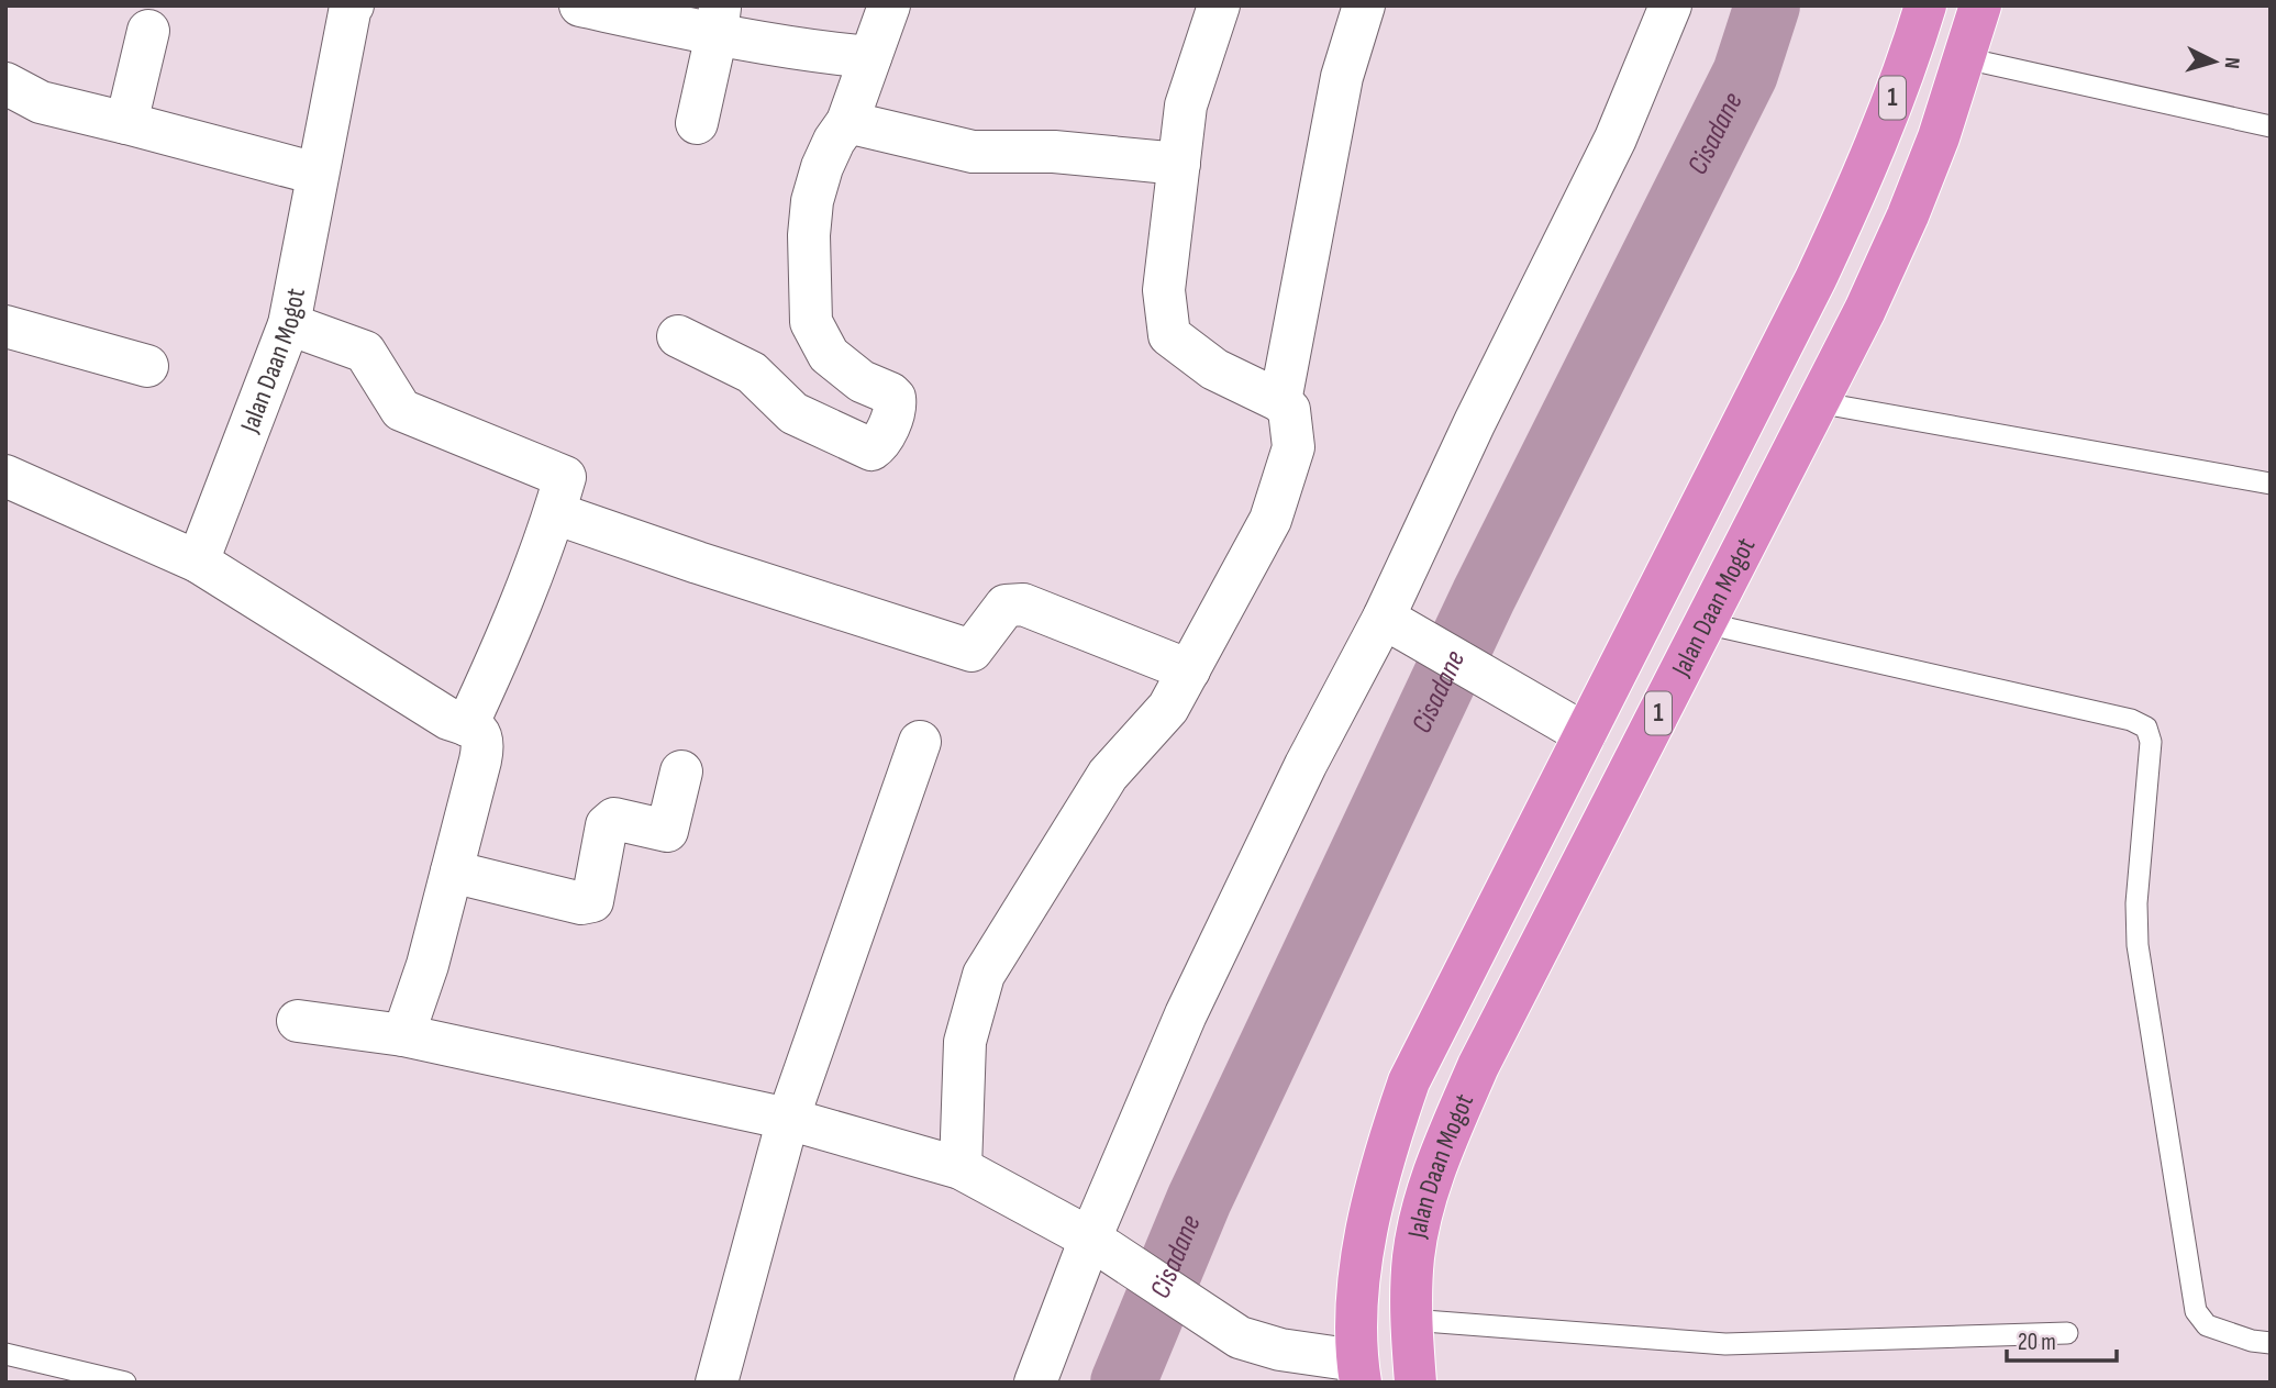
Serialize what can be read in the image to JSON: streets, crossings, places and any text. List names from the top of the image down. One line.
{"streets":{"highway":["1","Jalan Daan Mogot"]},"water":["Cisadane"],"scale_bar":"20 m","north":"right"}
